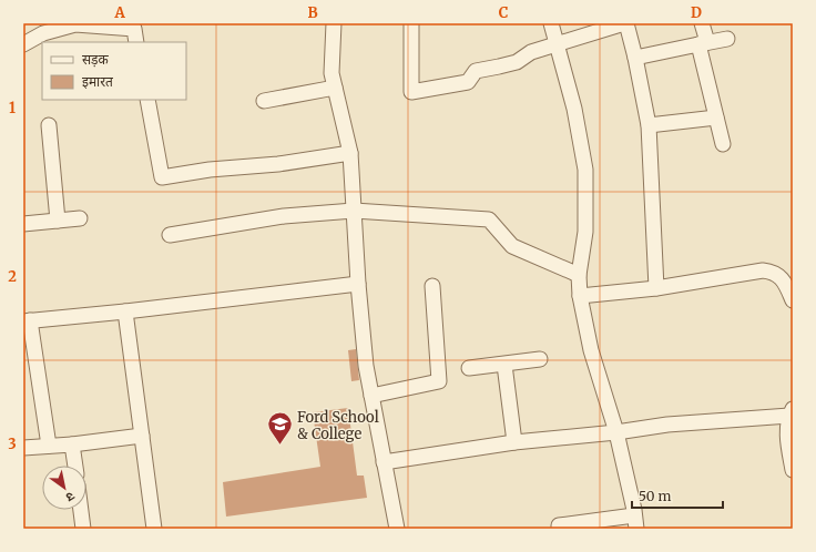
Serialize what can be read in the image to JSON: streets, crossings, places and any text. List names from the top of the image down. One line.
{"places":{"school or university":["Ford School & College"]},"legend":["सड़क","इमारत"],"scale_bar":"50 m","north":"bottom right","grid":{"columns":["A","B","C","D"],"rows":["1","2","3"]}}
